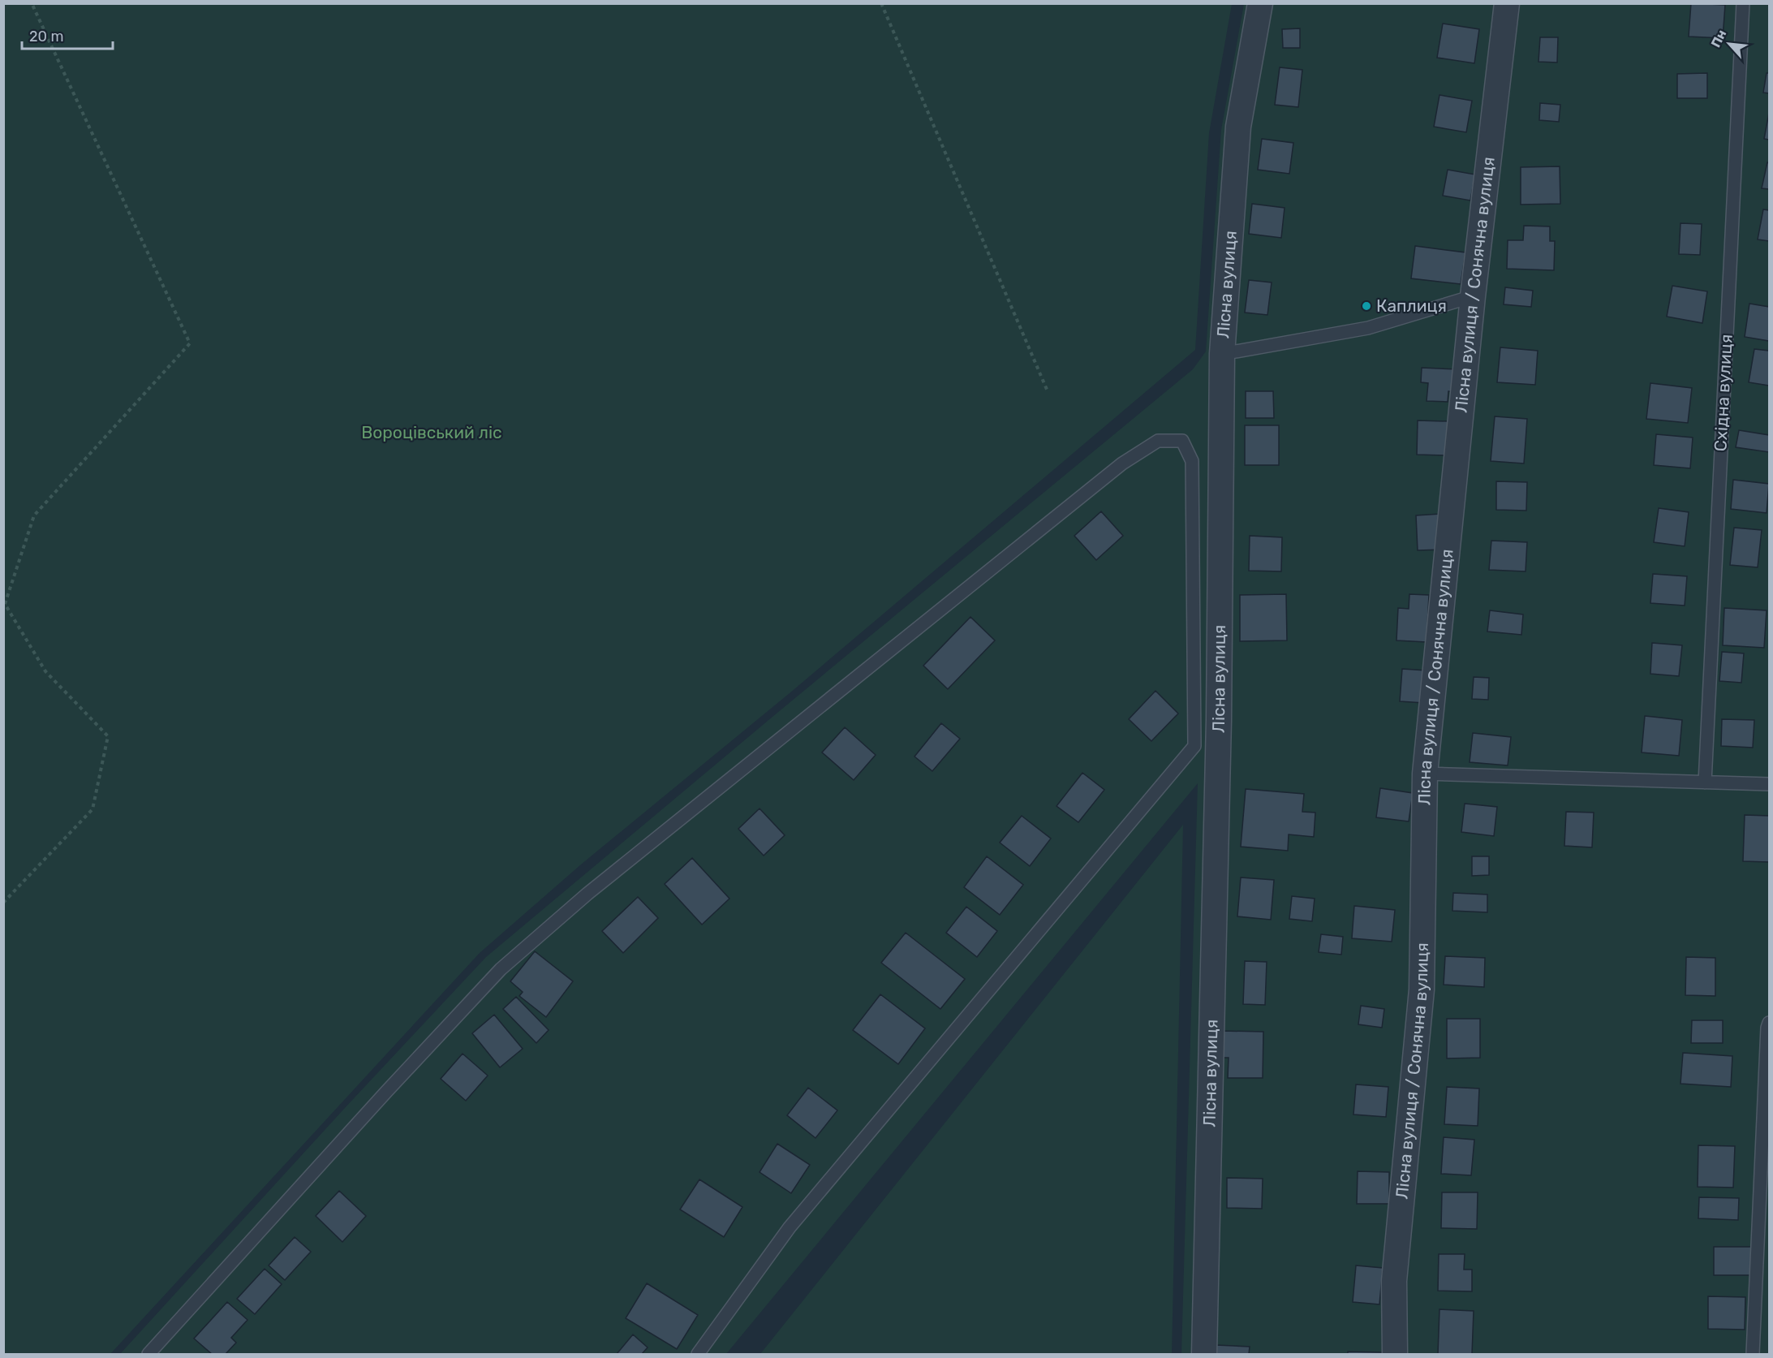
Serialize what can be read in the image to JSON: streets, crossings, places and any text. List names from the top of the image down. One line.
{"streets":{"street":["Лісна вулиця","Лісна вулиця / Сонячна вулиця"],"lane":["Східна вулиця"]},"parks":["Вороцівський ліс"],"places":["Каплиця"],"scale_bar":"20 m","north":"top left"}
